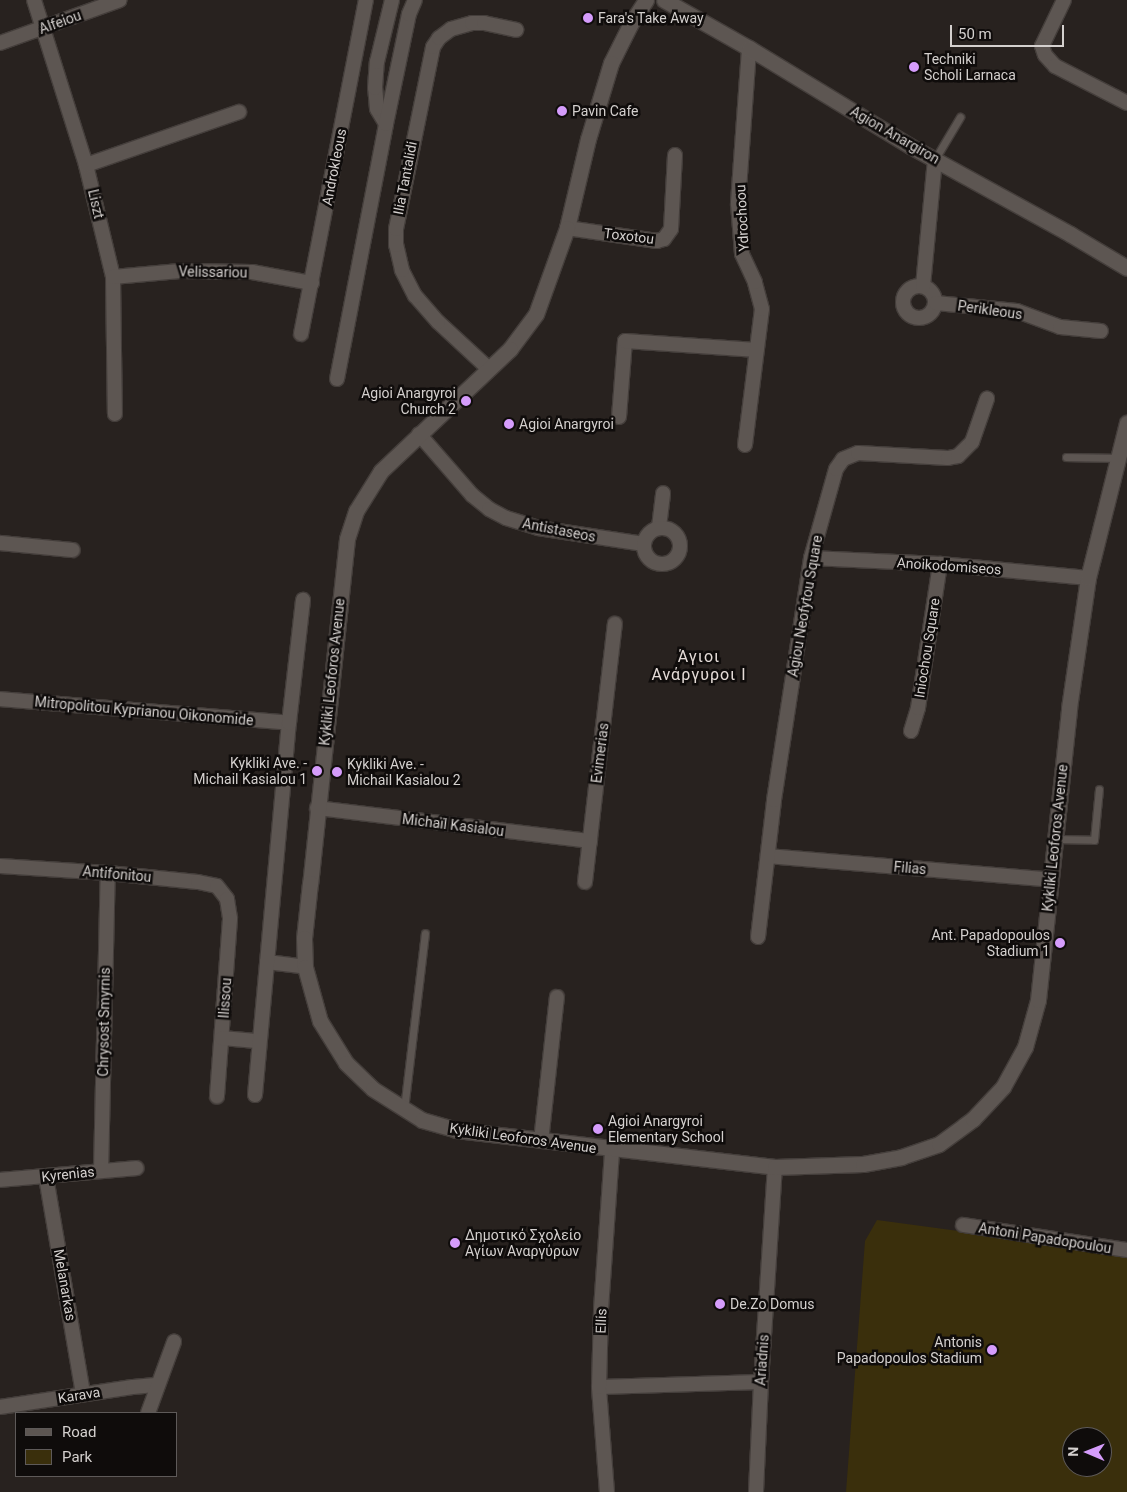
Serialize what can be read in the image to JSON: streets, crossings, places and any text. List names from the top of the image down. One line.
{"streets":{"street":["Alfeiou","Agion Anargiron","Androkleous","Ilia Tantalidi","Liszt","Ydrochoou","Toxotou","Velissariou","Perikleous","Antistaseos","Anoikodomiseos","Agiou Neofytou Square","Iniochou Square","Kykliki Leoforos Avenue","Mitropolitou Kyprianou Oikonomide","Evimerias","Michaïl Kasialou","Filias","Antifonitou","Ilissou","Chrysost Smyrnis","Kyrenias","Antoni Papadopoulou","Melanarkas","Ellis","Ariadnis","Karava"]},"crossings":[["Alfeiou","Liszt"],["Agion Anargiron","Ydrochoou"],["Androkleous","Velissariou"],["Ilia Tantalidi","Kykliki Leoforos Avenue"],["Liszt","Velissariou"],["Toxotou","Kykliki Leoforos Avenue"],["Antistaseos","Kykliki Leoforos Avenue"],["Anoikodomiseos","Agiou Neofytou Square"],["Anoikodomiseos","Iniochou Square"],["Anoikodomiseos","Kykliki Leoforos Avenue"],["Agiou Neofytou Square","Filias"],["Kykliki Leoforos Avenue","Michaïl Kasialou"],["Kykliki Leoforos Avenue","Filias"],["Kykliki Leoforos Avenue","Ellis"],["Kykliki Leoforos Avenue","Ariadnis"],["Evimerias","Michaïl Kasialou"],["Antifonitou","Ilissou"],["Antifonitou","Chrysost Smyrnis"],["Chrysost Smyrnis","Kyrenias"],["Kyrenias","Melanarkas"],["Melanarkas","Karava"]],"districts":["Άγιοι Ανάργυροι Ι"],"places":["Fara's Take Away","Techniki Scholi Larnaca","Pavin Cafe","Agioi Anargyroi Church 2","Agioi Anargyroi","Kykliki Ave. - Michail Kasialou 1","Kykliki Ave. - Michail Kasialou 2","Ant. Papadopoulos Stadium 1","Agioi Anargyroi Elementary School","Δημοτικό Σχολείο Αγίων Αναργύρων","De.Zo Domus","Antonis Papadopoulos Stadium"],"legend":["Road","Park"],"scale_bar":"50 m","north":"left"}
